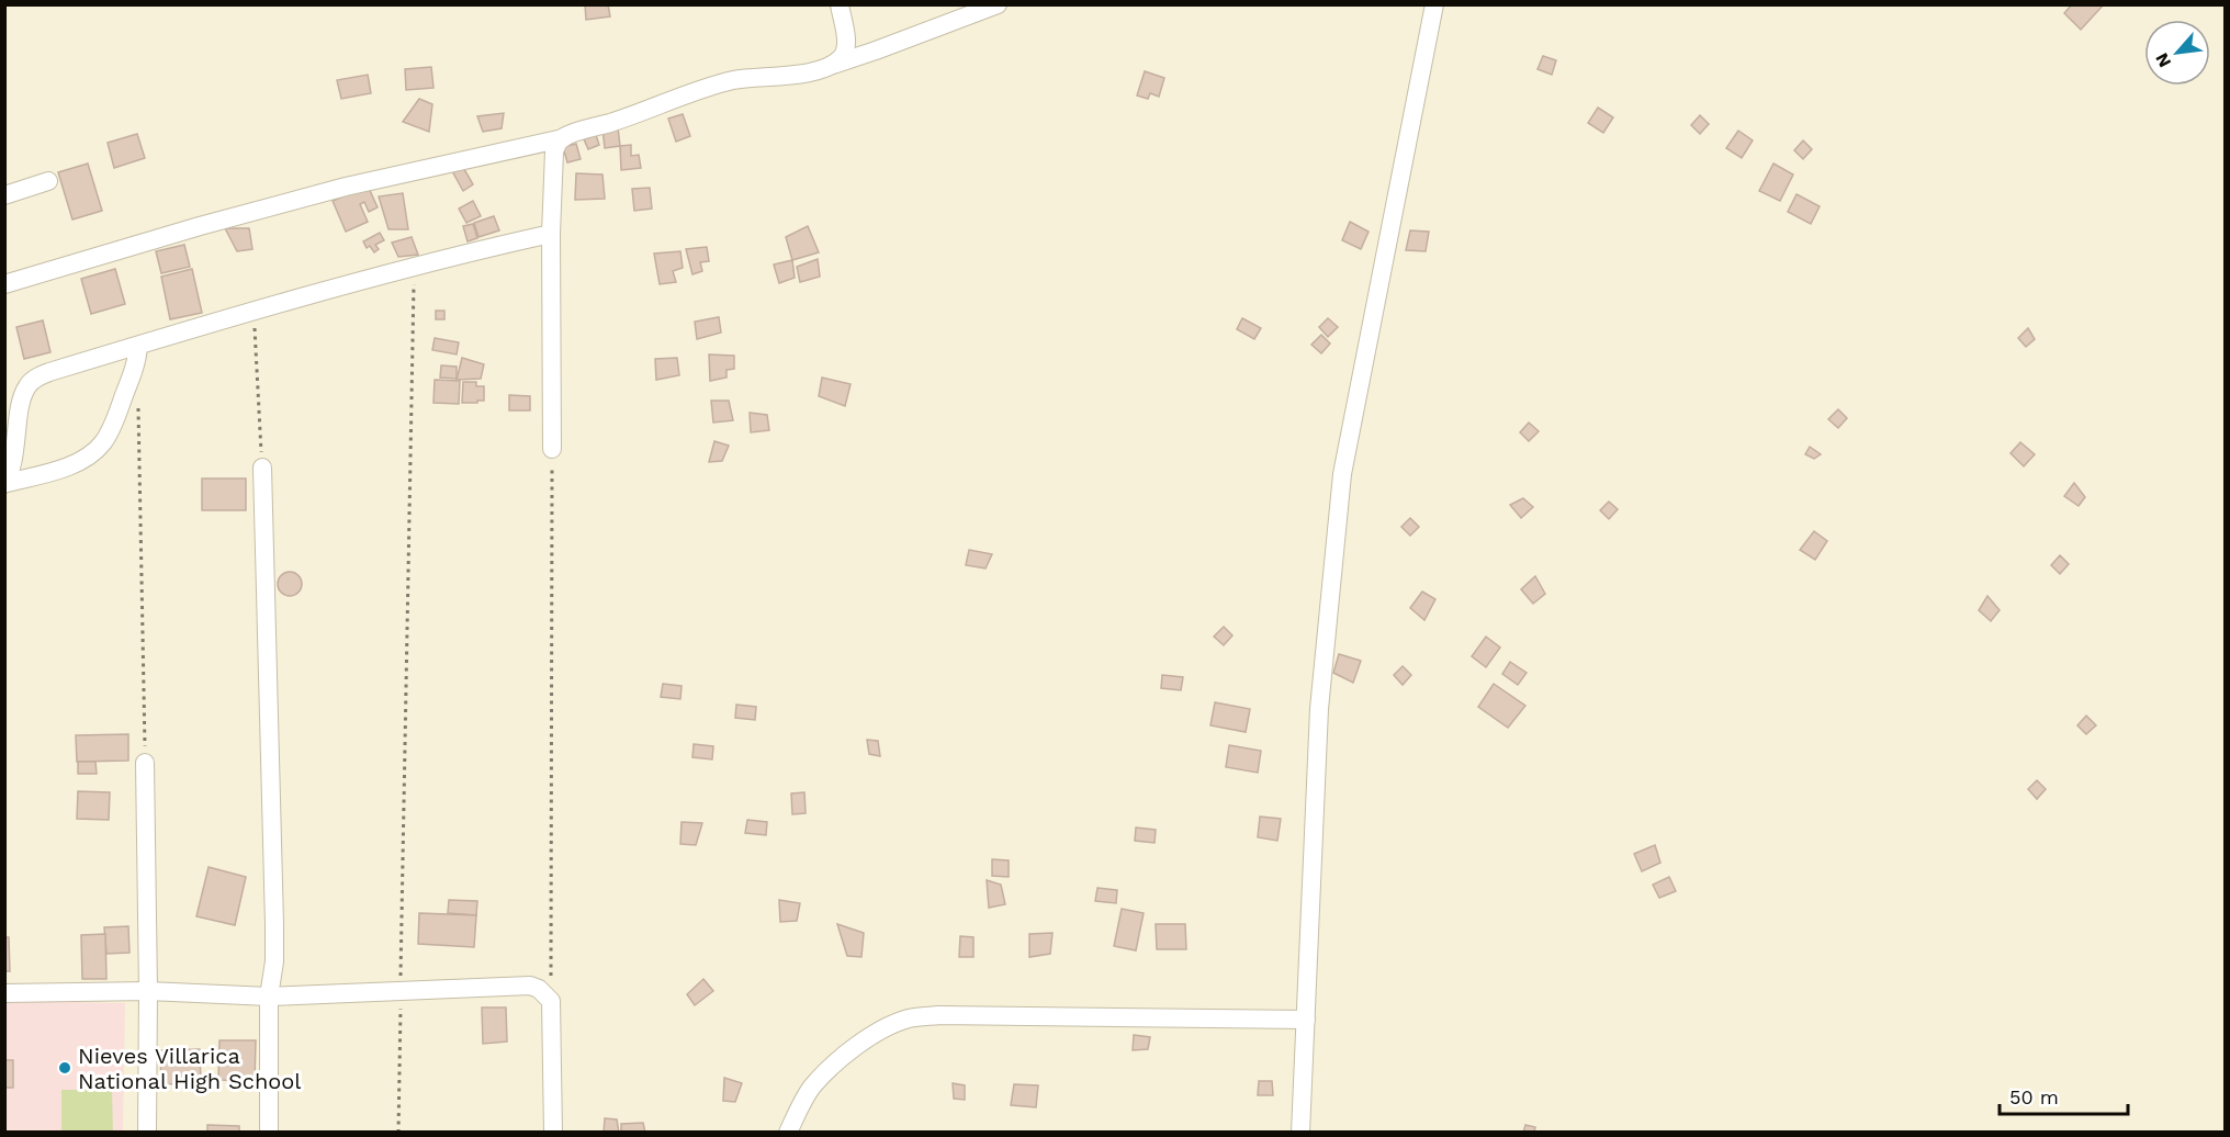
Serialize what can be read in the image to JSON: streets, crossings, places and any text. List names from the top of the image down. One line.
{"places":["Nieves Villarica National High School"],"scale_bar":"50 m","north":"bottom left"}
